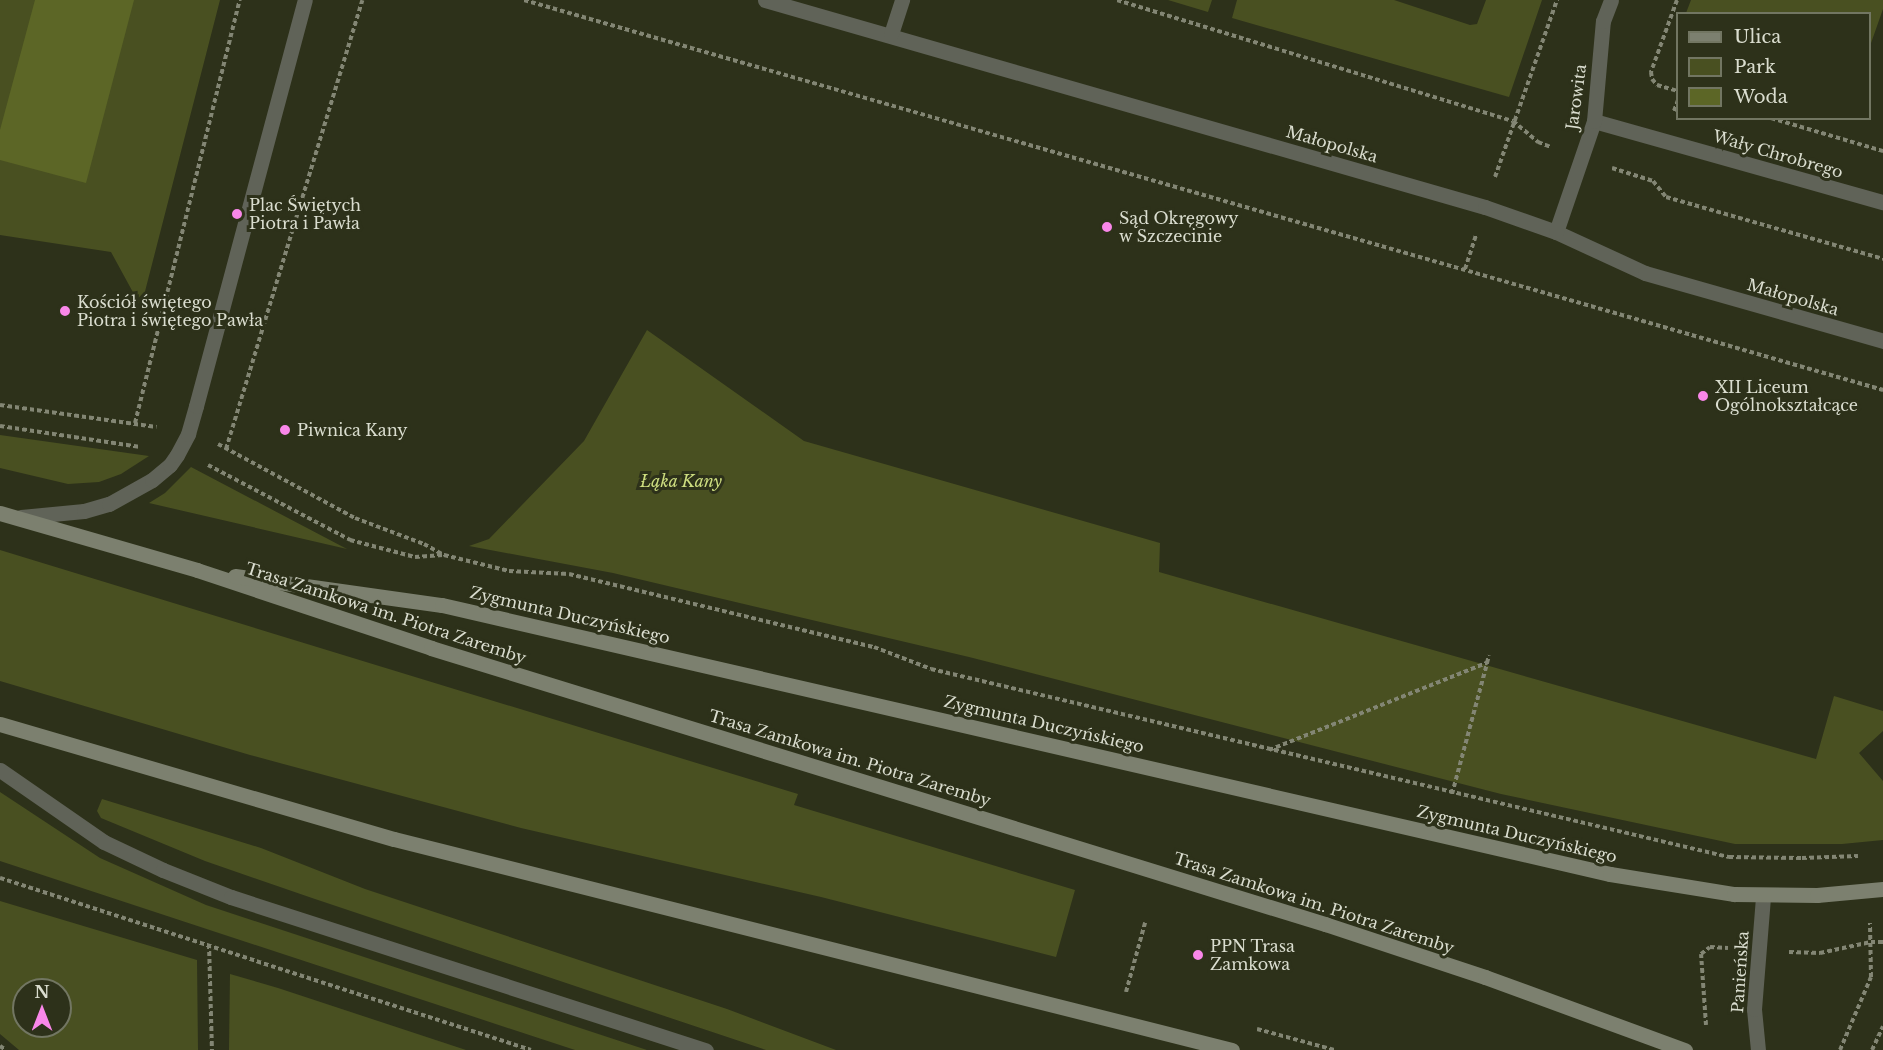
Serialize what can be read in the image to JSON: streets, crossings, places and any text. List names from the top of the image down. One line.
{"streets":{"main road":["Trasa Zamkowa im. Piotra Zaremby","Zygmunta Duczyńskiego"],"street":["Jarowita","Małopolska","Wały Chrobrego","Panieńska"]},"crossings":[["Jarowita","Małopolska"],["Jarowita","Wały Chrobrego"],["Trasa Zamkowa im. Piotra Zaremby","Zygmunta Duczyńskiego"],["Zygmunta Duczyńskiego","Panieńska"]],"parks":["Łąka Kany"],"places":["Plac Świętych Piotra i Pawła","Sąd Okręgowy w Szczecinie","Kościół świętego Piotra i świętego Pawła","XII Liceum Ogólnokształcące","Piwnica Kany","PPN Trasa Zamkowa"],"legend":["Ulica","Park","Woda"],"north":"top"}
